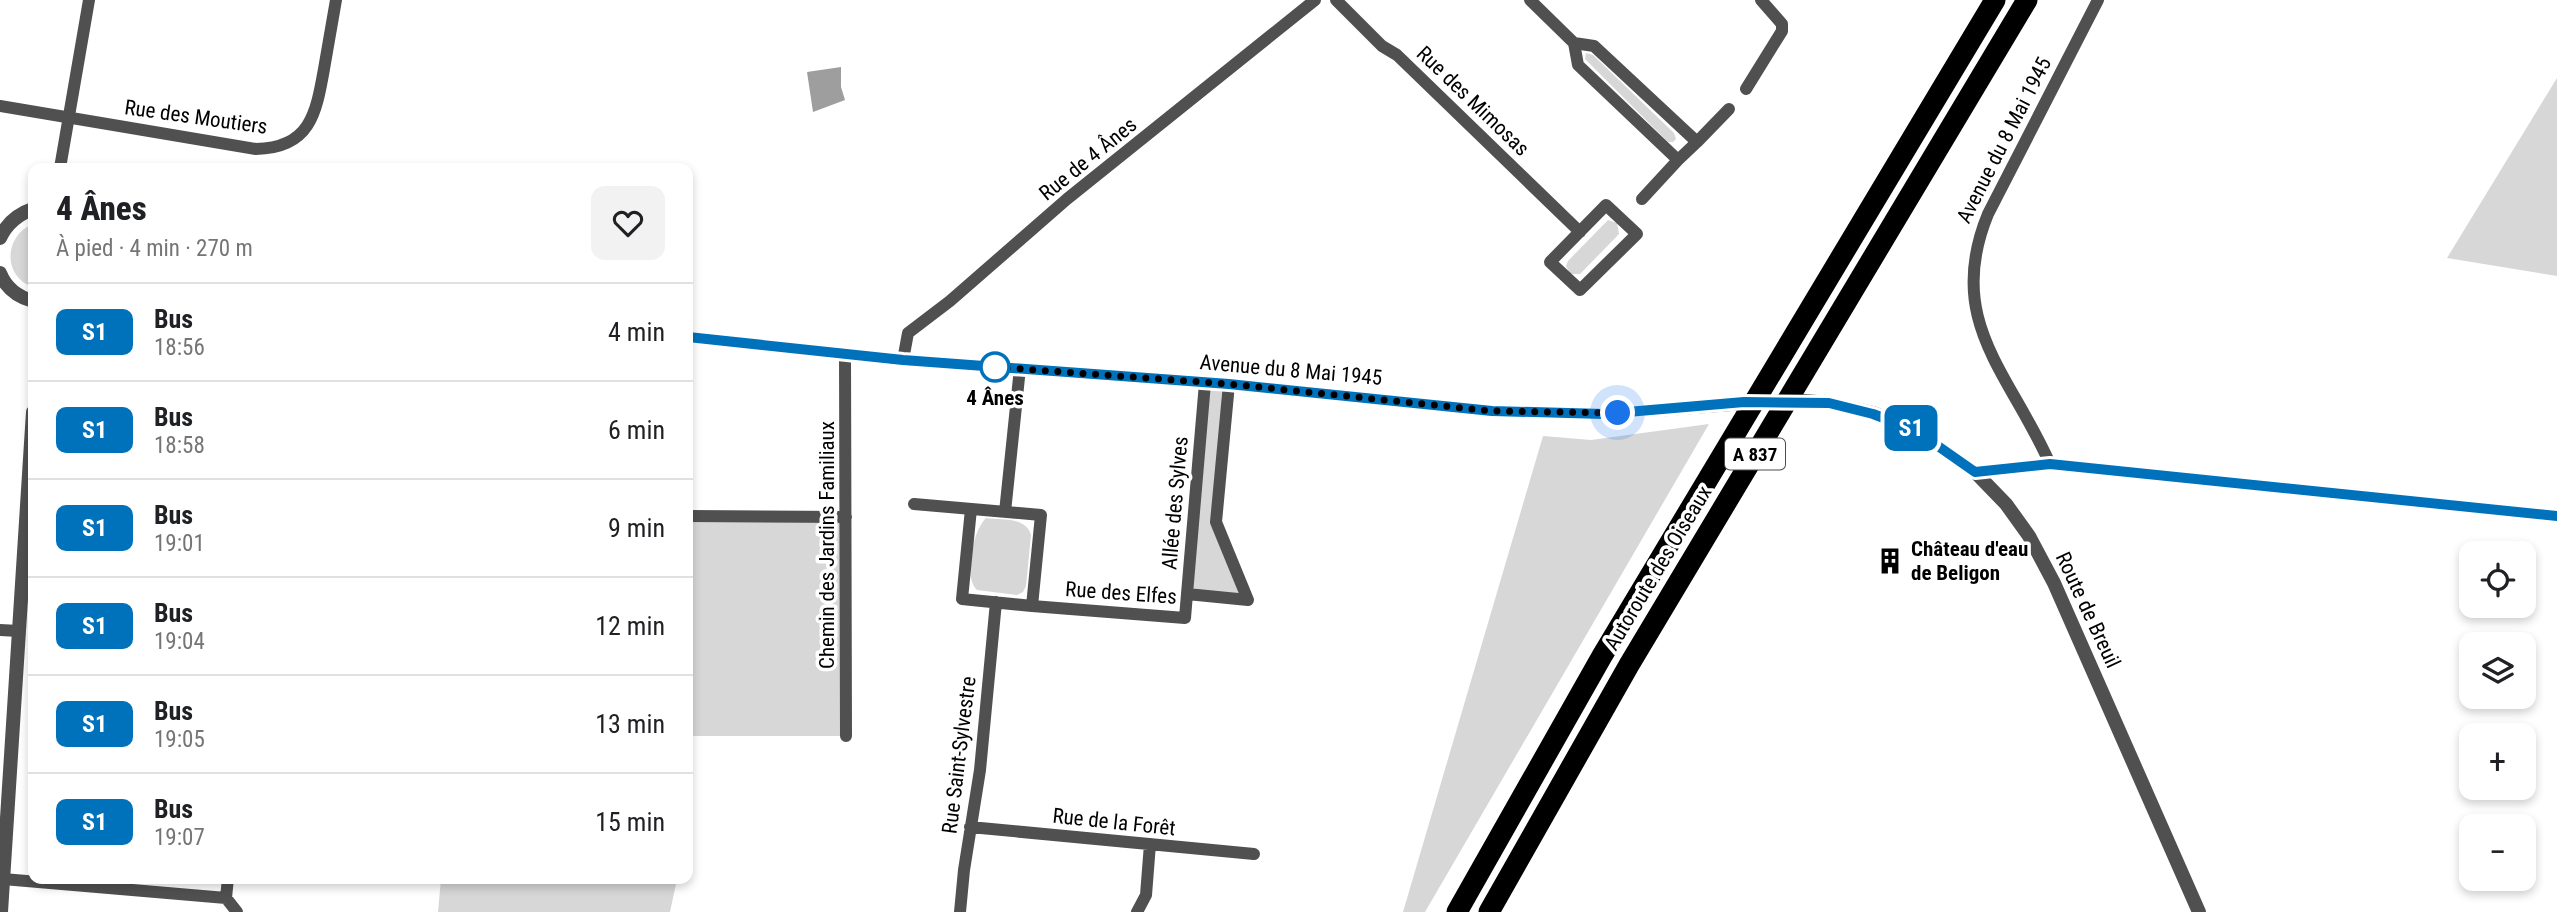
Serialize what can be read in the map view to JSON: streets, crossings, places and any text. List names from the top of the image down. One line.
{"streets":{"highway":["A 837","Autoroute des Oiseaux"],"street":["Rue des Mimosas","Rue des Moutiers","Avenue du 8 Mai 1945","Rue de 4 Ânes","Allée des Sylves","Chemin des Jardins Familiaux","Rue des Elfes","Route de Breuil","Rue Saint-Sylvestre","Rue de la Forêt"]},"crossings":[["Avenue du 8 Mai 1945","Rue de 4 Ânes"],["Avenue du 8 Mai 1945","Allée des Sylves"],["Avenue du 8 Mai 1945","Chemin des Jardins Familiaux"],["Avenue du 8 Mai 1945","Route de Breuil"],["Allée des Sylves","Rue des Elfes"],["Rue Saint-Sylvestre","Rue de la Forêt"]],"places":{"other":["4 Ânes"],"building":["Château d'eau de Beligon"]},"lines":["bus line S1"],"page":{"on_map":"S1","heading":["4 Ânes","À pied · 4 min · 270 m"],"list":[{"mark":"S1","name":"Bus","note":"18:56","value":"4 min"},{"mark":"S1","name":"Bus","note":"18:58","value":"6 min"},{"mark":"S1","name":"Bus","note":"19:01","value":"9 min"},{"mark":"S1","name":"Bus","note":"19:04","value":"12 min"},{"mark":"S1","name":"Bus","note":"19:05","value":"13 min"},{"mark":"S1","name":"Bus","note":"19:07","value":"15 min"}],"map_buttons":["+","−"]}}
